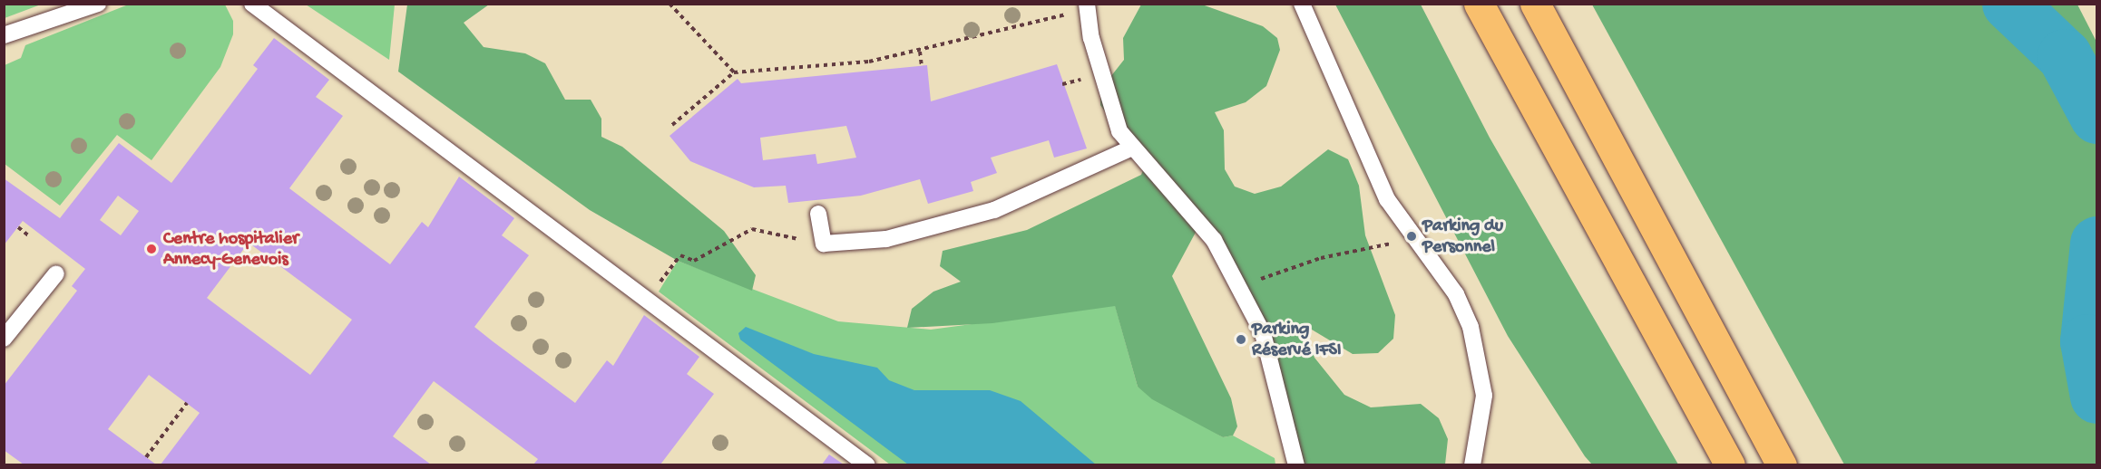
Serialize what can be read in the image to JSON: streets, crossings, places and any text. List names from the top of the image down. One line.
{"places":["Parking du Personnel","Centre hospitalier Annecy-Genevois","Parking Réservé IFSI"]}
